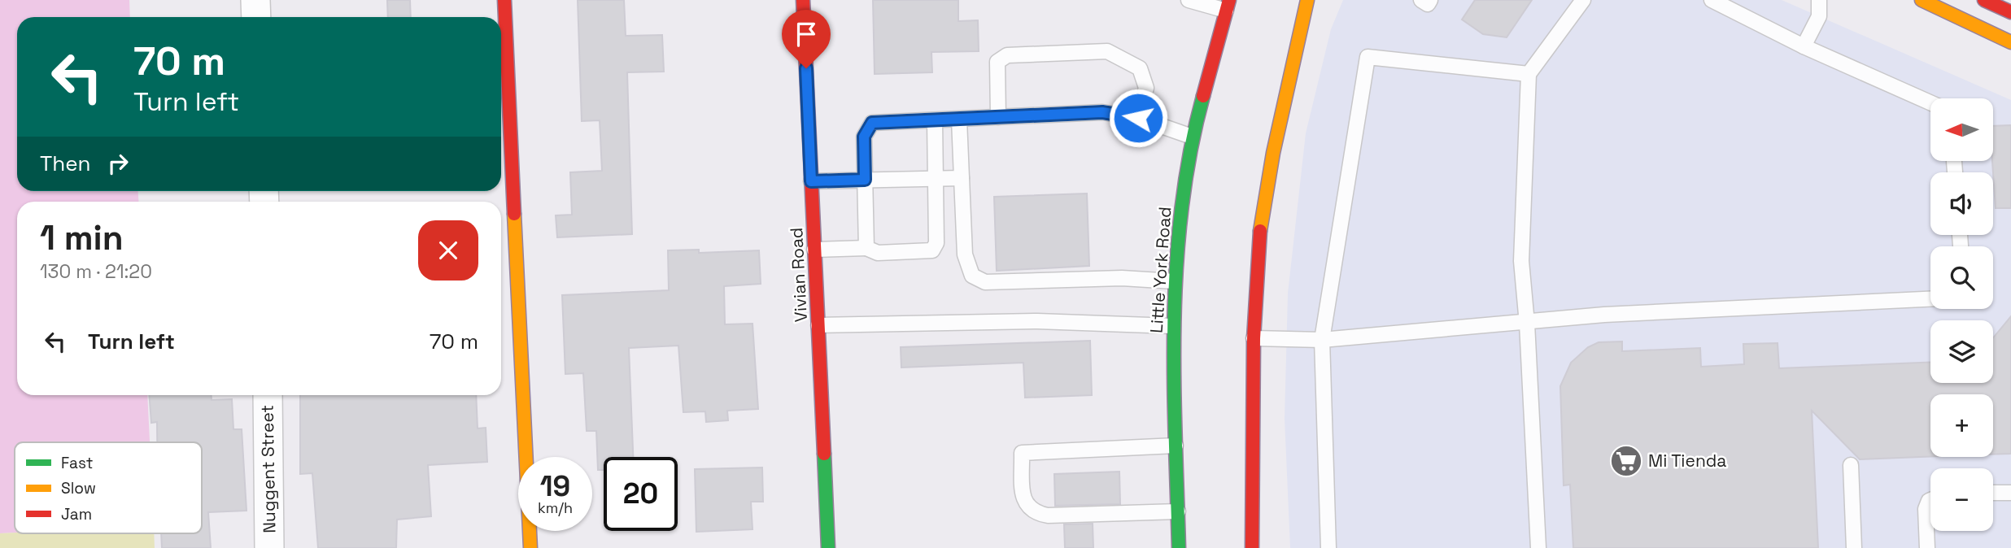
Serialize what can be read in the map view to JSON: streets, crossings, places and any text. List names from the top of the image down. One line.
{"streets":{"main road":["Little York Road","Vivian Road"],"street":["Nuggent Street"]},"places":{"supermarket":["Mi Tienda"]},"legend":["Fast","Slow","Jam"],"north":"left","page":{"turn":["70 m","Turn left"],"map_buttons":["+","−"],"then":"Then","heading":["1 min","130 m · 21:20"],"list":[{"name":"Turn left","value":"70 m"}],"speed":"19 km/h","limit":"20"}}
